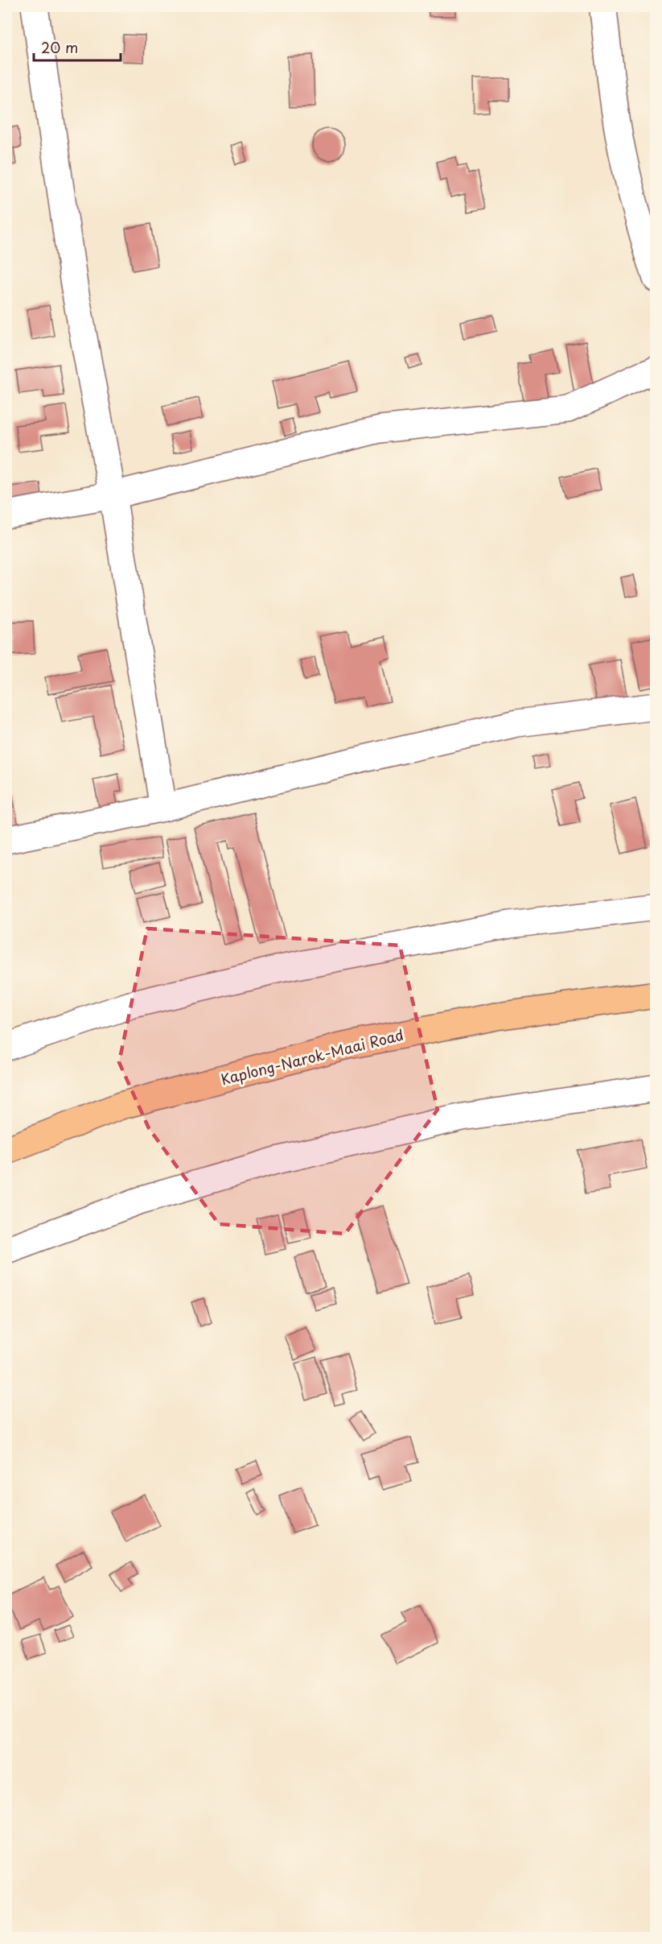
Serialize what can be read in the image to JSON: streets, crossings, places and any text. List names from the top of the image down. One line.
{"streets":{"highway":["Kaplong-Narok-Maai Road"]},"scale_bar":"20 m"}
